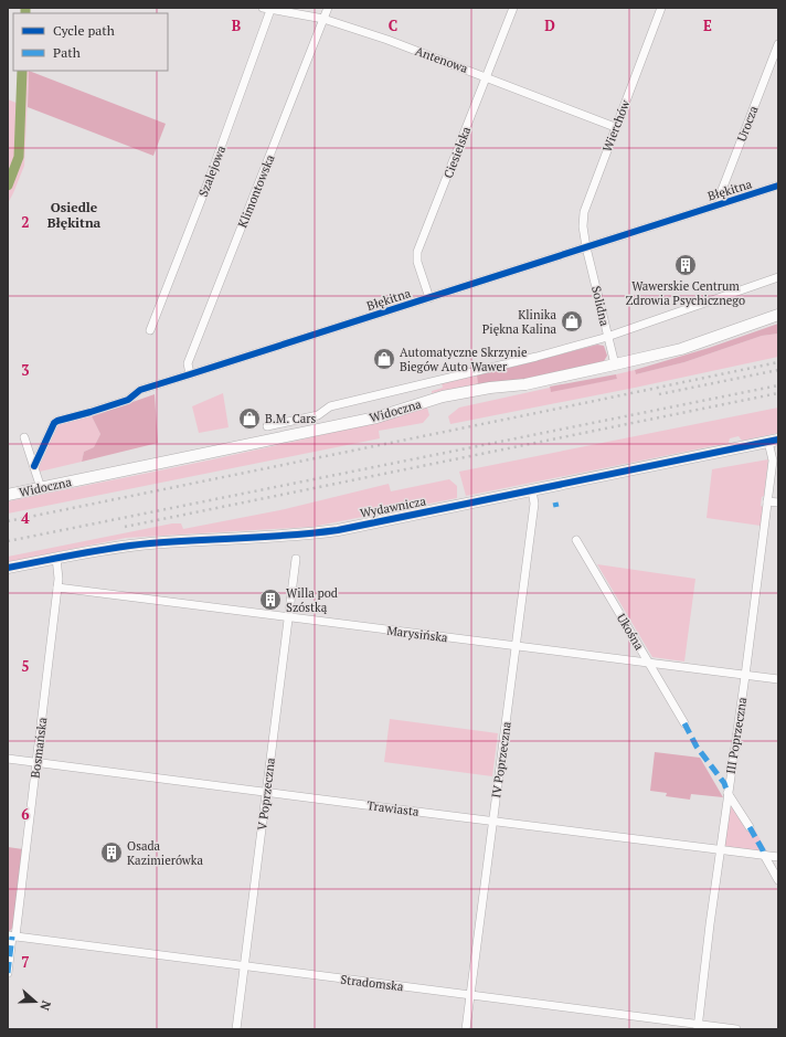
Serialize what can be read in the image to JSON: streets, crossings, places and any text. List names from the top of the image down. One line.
{"streets":{"main road":["Widoczna","Wydawnicza"],"street":["Antenowa","Urocza","Wierchów","Ciesielska","Szalejowa","Błękitna","Klimontowska","Solidna","Ukośna","Marysińska","III Poprzeczna","Bosmańska","IV Poprzeczna","V Poprzeczna","Trawiasta","Stradomska"]},"crossings":[["Antenowa","Wierchów"],["Antenowa","Ciesielska"],["Antenowa","Szalejowa"],["Antenowa","Klimontowska"],["Urocza","Błękitna"],["Wierchów","Błękitna"],["Wierchów","Solidna"],["Ciesielska","Błękitna"],["Błękitna","Klimontowska"],["Błękitna","Solidna"],["Solidna","Widoczna"],["Wydawnicza","III Poprzeczna"],["Wydawnicza","Bosmańska"],["Wydawnicza","IV Poprzeczna"],["Ukośna","Marysińska"],["Marysińska","III Poprzeczna"],["Marysińska","Bosmańska"],["Marysińska","IV Poprzeczna"],["Marysińska","V Poprzeczna"],["III Poprzeczna","Trawiasta"],["III Poprzeczna","Stradomska"],["Bosmańska","Trawiasta"],["Bosmańska","Stradomska"],["IV Poprzeczna","Trawiasta"],["IV Poprzeczna","Stradomska"],["V Poprzeczna","Trawiasta"],["V Poprzeczna","Stradomska"]],"districts":["Osiedle Błękitna"],"places":{"building":["Wawerskie Centrum Zdrowia Psychicznego","Willa pod Szóstką","Osada Kazimierówka"],"shop":["Klinika Piękna Kalina","Automatyczne Skrzynie Biegów Auto Wawer","B.M. Cars"]},"legend":["Cycle path","Path"],"north":"right","grid":{"columns":["B","C","D","E"],"rows":["2","3","4","5","6","7"]}}
